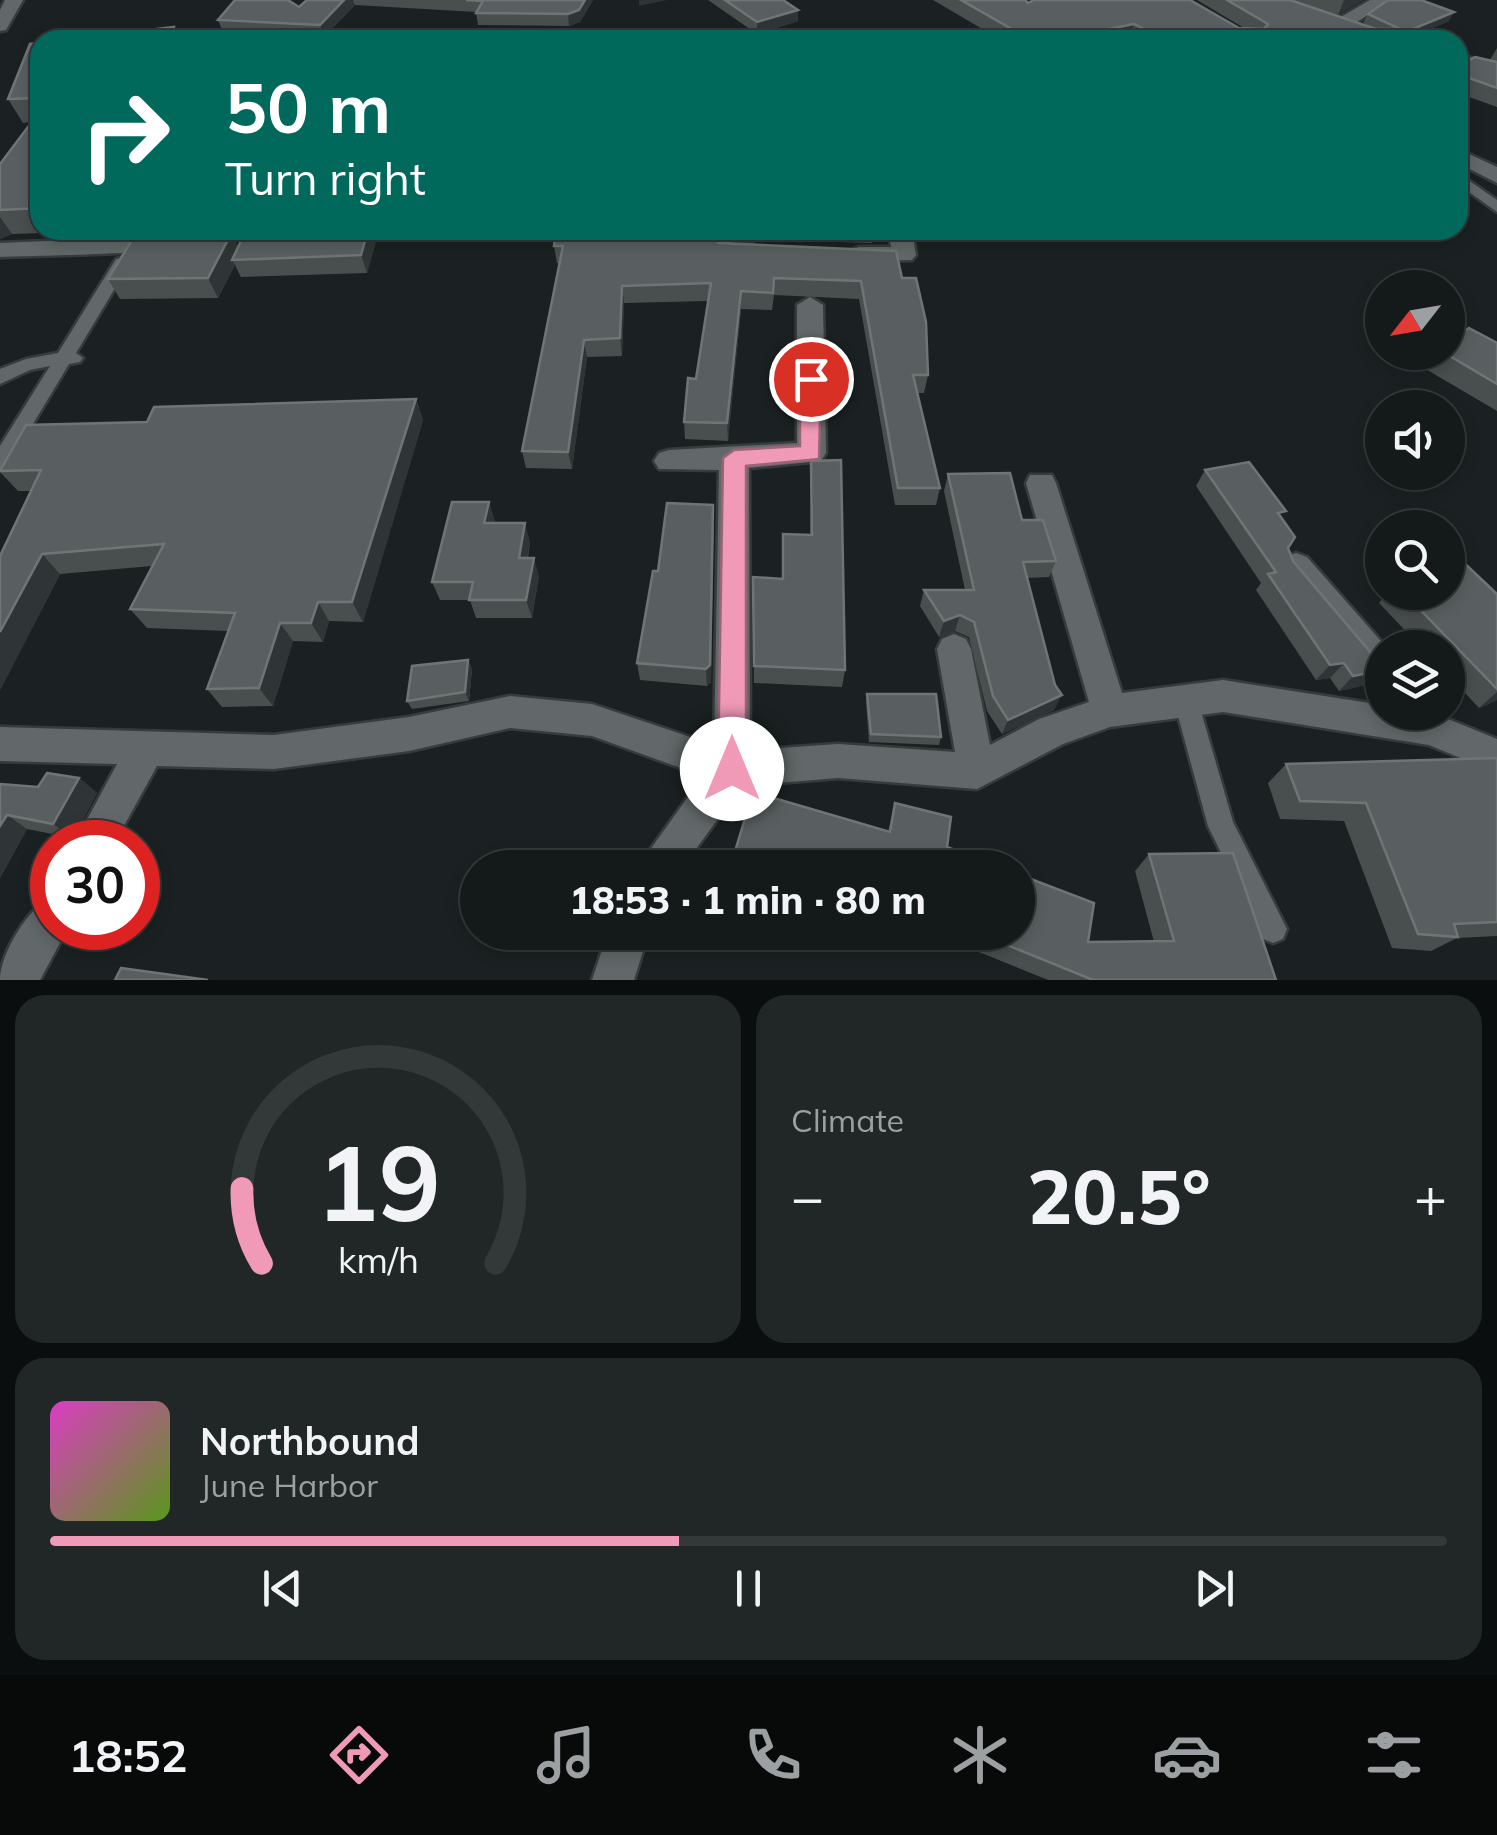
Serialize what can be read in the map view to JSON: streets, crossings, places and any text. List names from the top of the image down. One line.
{"north":"bottom left","page":{"turn":["50 m","Turn right"],"limit":"30","trip":"18:53 · 1 min · 80 m","tile":"Climate","heat":["−","20.5°","+"],"song":["Northbound","June Harbor"],"tabs":"18:52","gauge":["19","km/h"]}}
